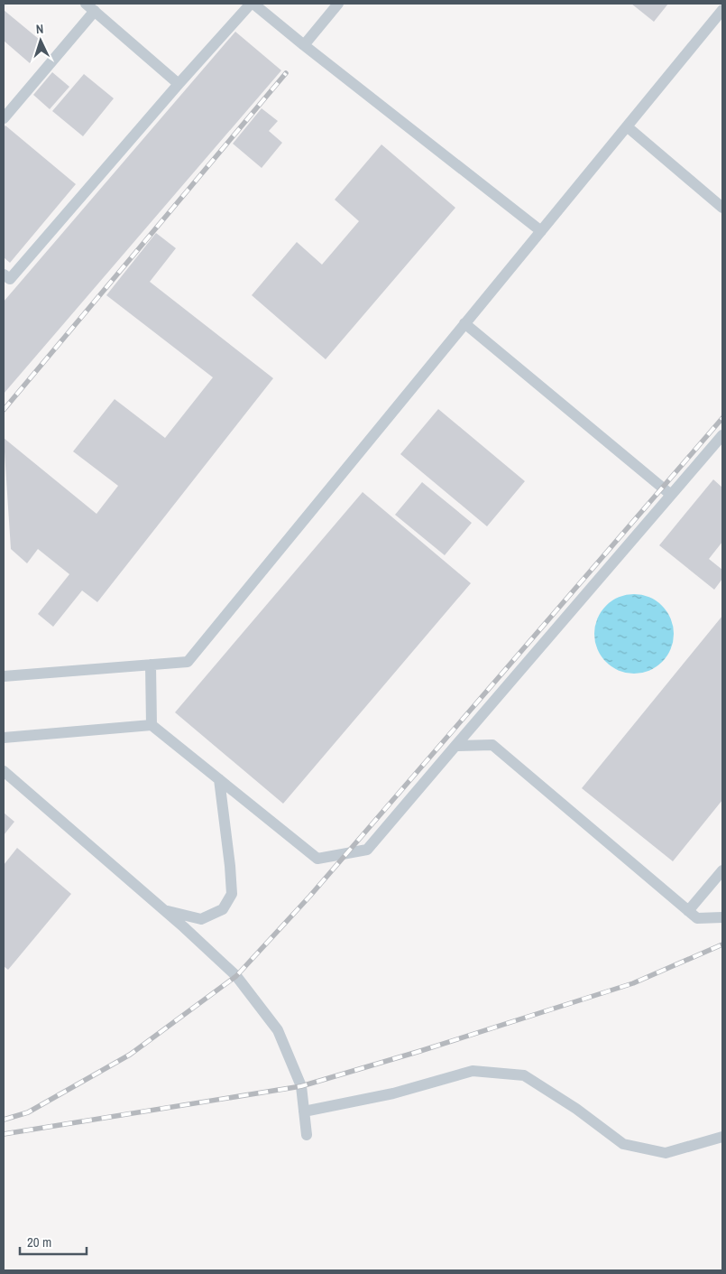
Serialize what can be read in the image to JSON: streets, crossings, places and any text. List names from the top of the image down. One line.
{"scale_bar":"20 m","north":"top"}
